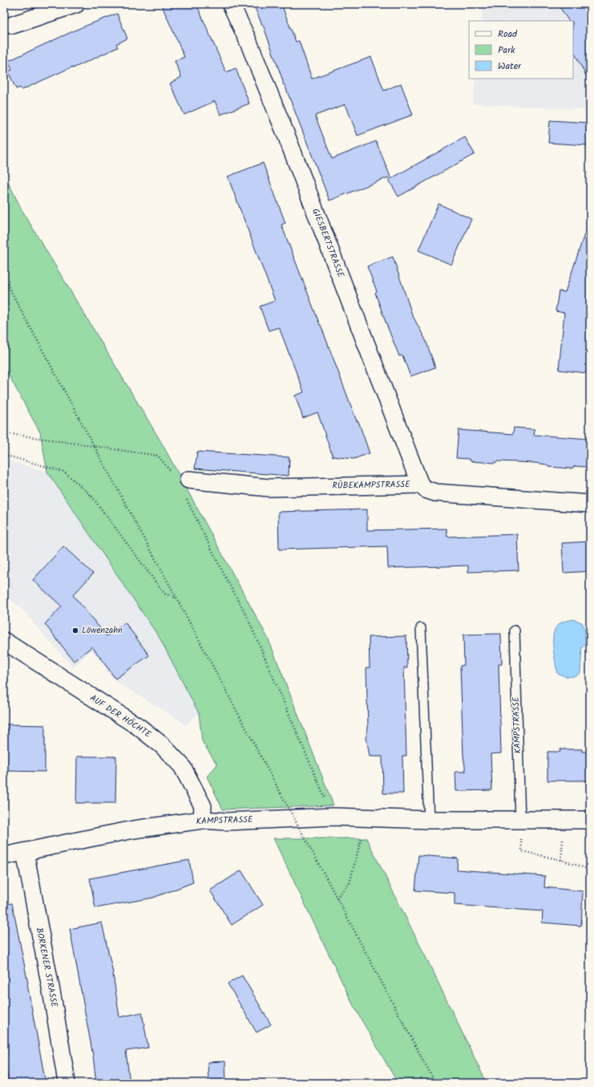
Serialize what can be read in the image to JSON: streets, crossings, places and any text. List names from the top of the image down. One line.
{"streets":{"street":["GIESBERTSTRASSE","RÜBEKAMPSTRASSE","AUF DER HÖCHTE","KAMPSTRASSE","BORKENER STRASSE"]},"crossings":[["GIESBERTSTRASSE","RÜBEKAMPSTRASSE"],["AUF DER HÖCHTE","KAMPSTRASSE"],["KAMPSTRASSE","BORKENER STRASSE"]],"places":["Löwenzahn"],"legend":["Road","Park","Water"]}
